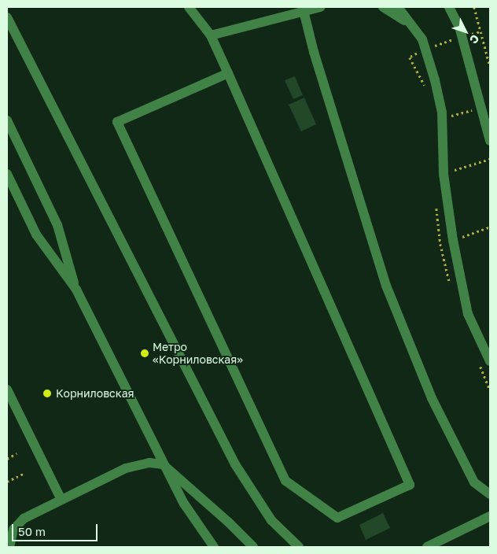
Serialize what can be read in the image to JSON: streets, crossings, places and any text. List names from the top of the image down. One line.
{"places":["Метро «Корниловская»","Корниловская"],"scale_bar":"50 m","north":"bottom right"}
